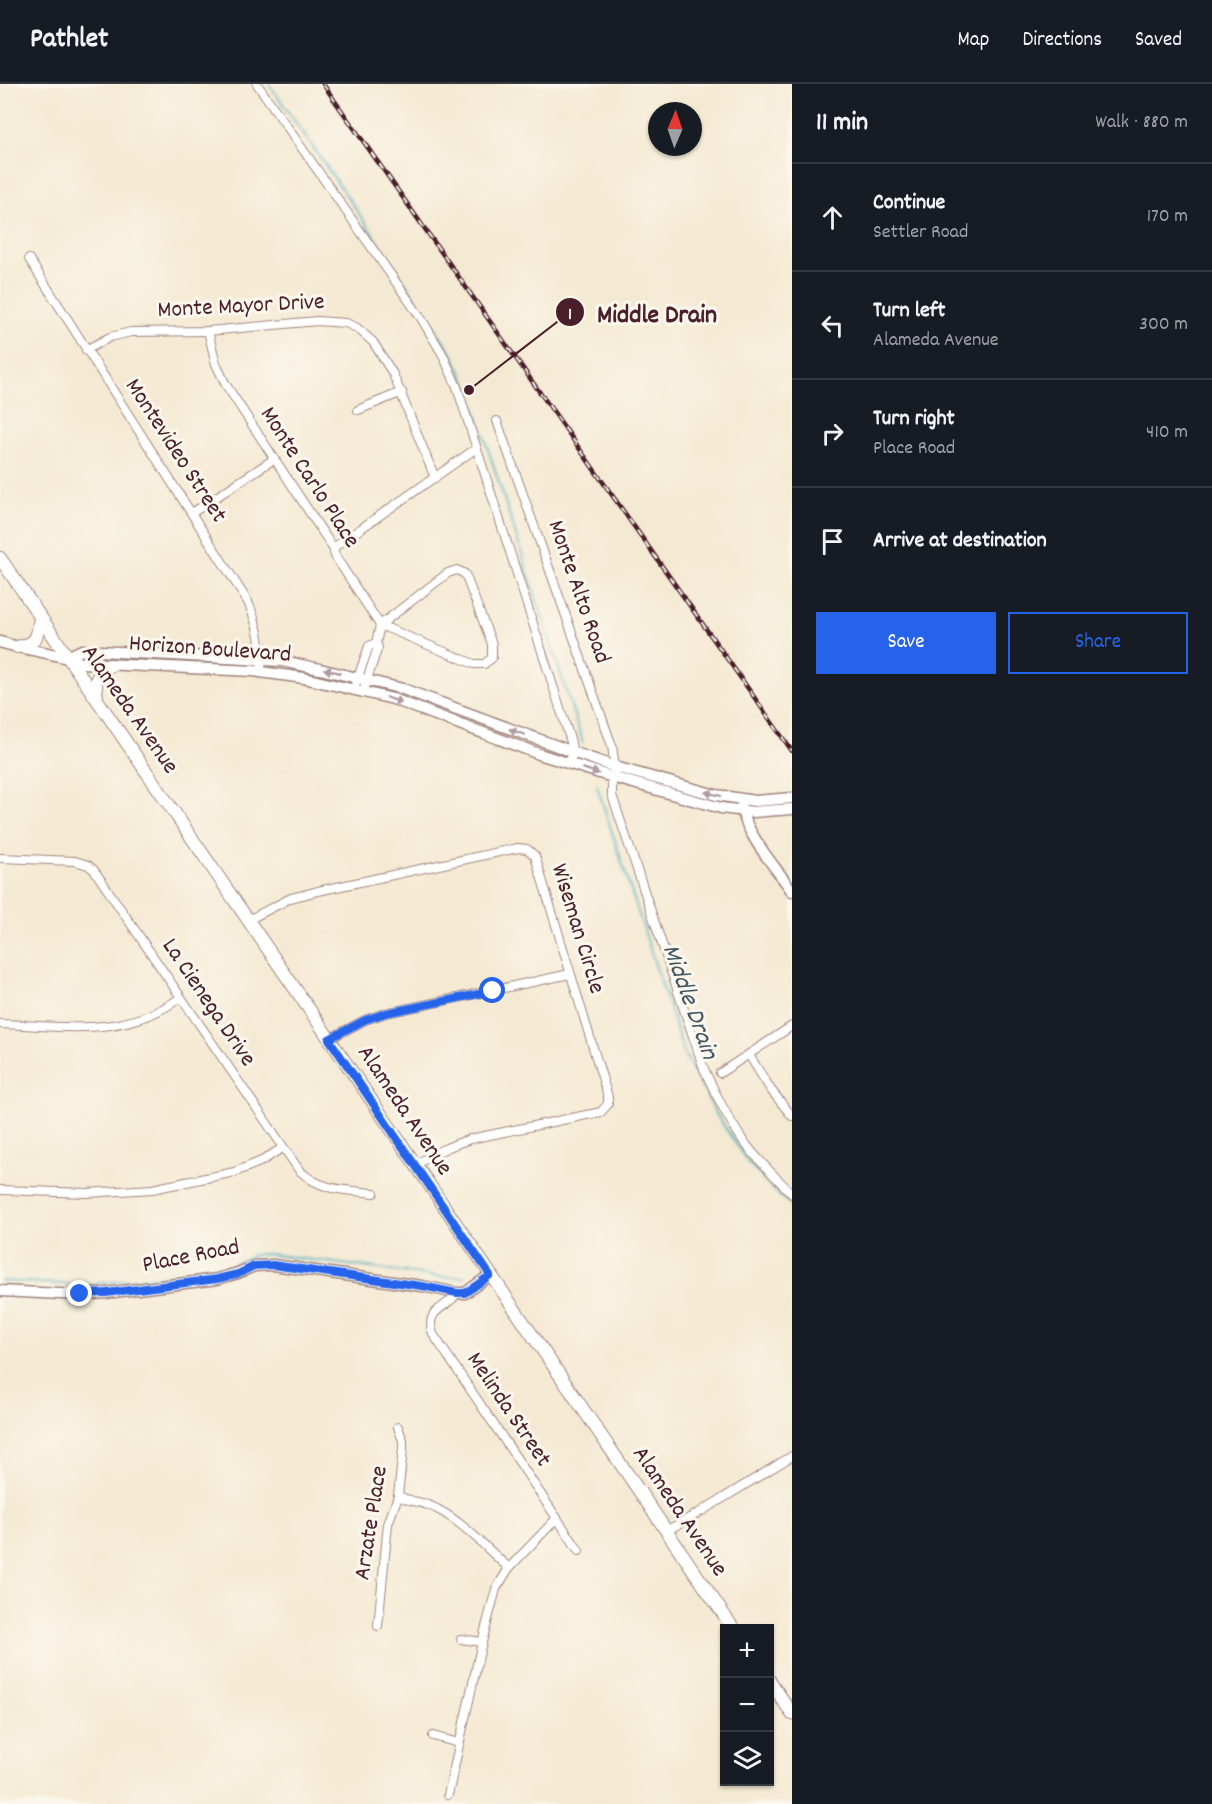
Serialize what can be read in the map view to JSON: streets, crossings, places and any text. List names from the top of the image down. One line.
{"streets":{"main road":["Horizon Boulevard","Alameda Avenue","Place Road"],"street":["Monte Mayor Drive","Montevideo Street","Monte Carlo Place","Monte Alto Road","Wiseman Circle","La Cienega Drive","Melinda Street","Arzate Place"]},"crossings":[["Monte Mayor Drive","Montevideo Street"],["Monte Mayor Drive","Monte Carlo Place"],["Montevideo Street","Horizon Boulevard"],["Monte Alto Road","Horizon Boulevard"],["Horizon Boulevard","Alameda Avenue"],["Alameda Avenue","Wiseman Circle"],["Place Road","Melinda Street"]],"water":["Middle Drain"],"places":["Middle Drain"],"north":"top","page":{"header":"Pathlet","nav":["Map","Directions","Saved"],"heading":["11 min","Walk · 880 m"],"list":[["Continue","Settler Road","170 m"],["Turn left","Alameda Avenue","300 m"],["Turn right","Place Road","410 m"],"Arrive at destination"],"buttons":["Save","Share"],"map_buttons":["+","−"]}}
